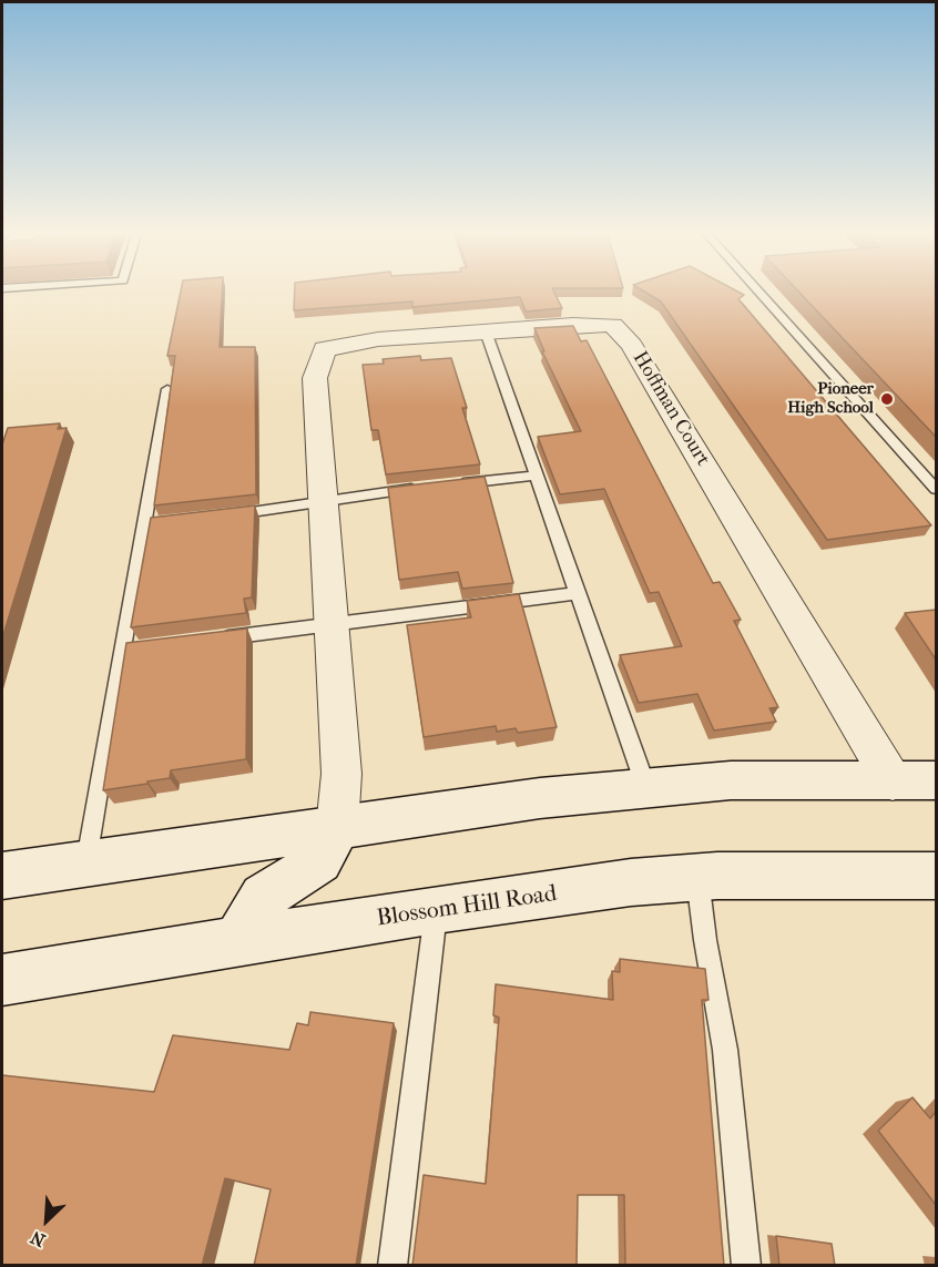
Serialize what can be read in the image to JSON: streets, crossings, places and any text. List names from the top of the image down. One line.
{"streets":{"main road":["Blossom Hill Road"],"street":["Hoffman Court"]},"places":["Pioneer High School"],"north":"bottom left"}
